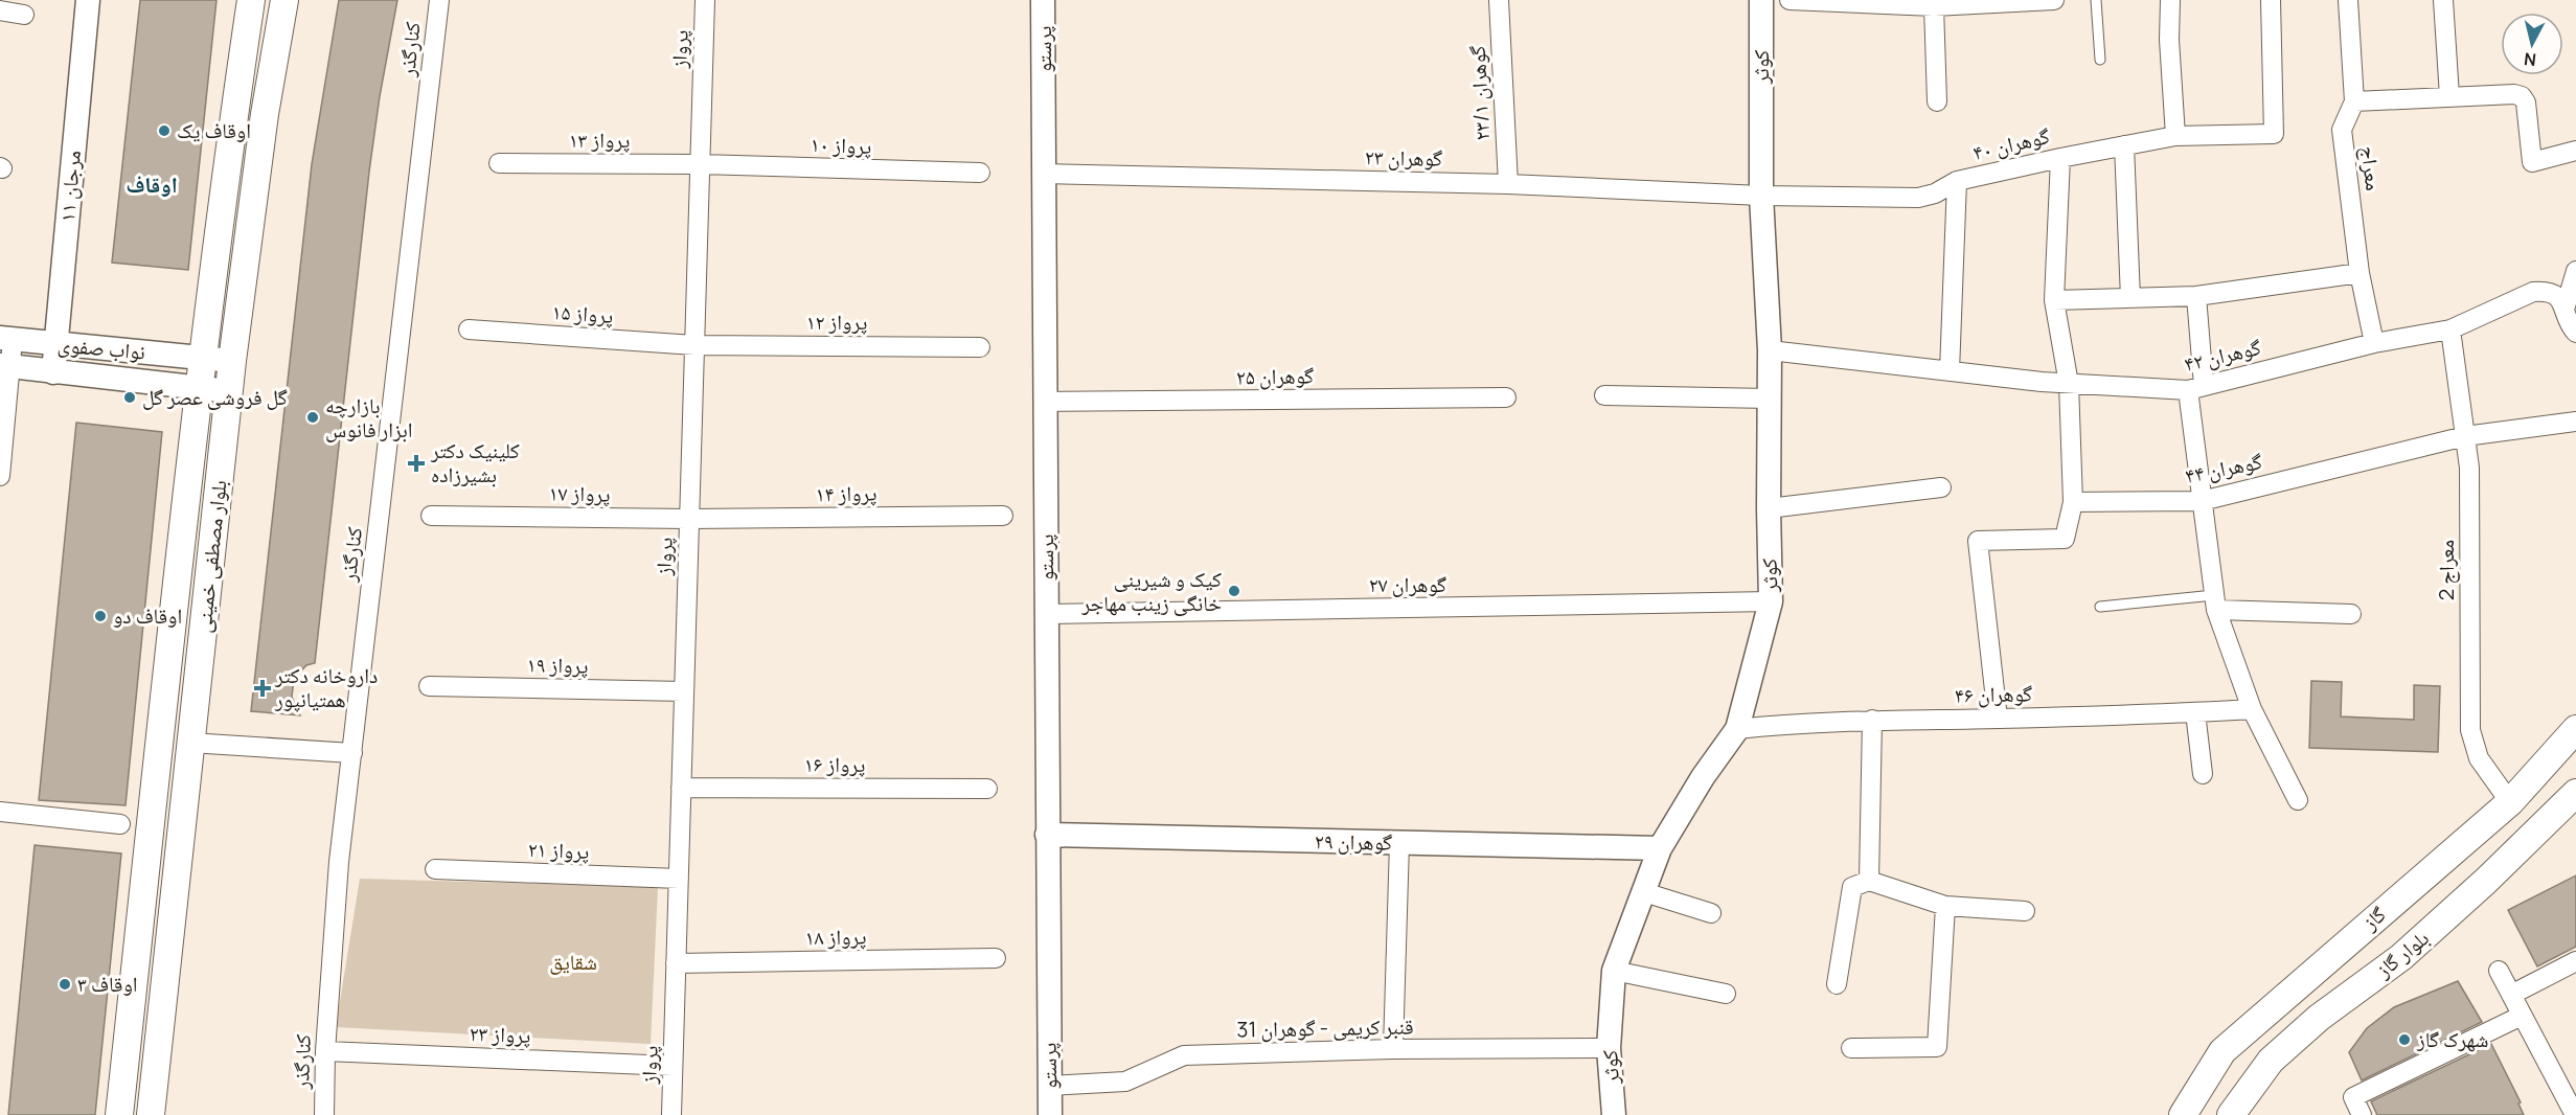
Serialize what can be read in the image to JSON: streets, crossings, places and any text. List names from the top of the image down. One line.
{"streets":{"main road":["بلوار مصطفی خمینی","گاز","بلوار گاز"],"street":["کنارگذر","پرواز","پرستو","کوثر","گوهران ۲۳/۱","پرواز ۱۳","گوهران ۴۰","پرواز ۱۰","گوهران ۲۳","معراج","مرجان ۱۱","پرواز ۱۵","پرواز ۱۲","نواب صفوی","گوهران ۴۲","گوهران ۲۵","گوهران ۴۴","پرواز ۱۷","پرواز ۱۴","معراج 2","گوهران ۲۷","پرواز ۱۹","گوهران ۴۶","پرواز ۱۶","گوهران ۲۹","پرواز ۲۱","پرواز ۱۸","قنبر کریمی - گوهران 31","پرواز ۲۳"]},"crossings":[["کنارگذر","پرواز ۲۳"],["پرواز","پرواز ۱۳"],["پرواز","پرواز ۱۰"],["پرواز","پرواز ۱۵"],["پرواز","پرواز ۱۲"],["پرواز","پرواز ۱۷"],["پرواز","پرواز ۱۴"],["پرواز","پرواز ۱۹"],["پرواز","پرواز ۱۶"],["پرواز","پرواز ۲۱"],["پرواز","پرواز ۱۸"],["پرواز","پرواز ۲۳"],["پرستو","گوهران ۲۳"],["پرستو","گوهران ۲۵"],["پرستو","گوهران ۲۷"],["پرستو","گوهران ۲۹"],["پرستو","قنبر کریمی - گوهران 31"],["کوثر","گوهران ۴۰"],["کوثر","گوهران ۲۳"],["کوثر","گوهران ۴۲"],["کوثر","گوهران ۲۷"],["کوثر","گوهران ۴۶"],["کوثر","گوهران ۲۹"],["کوثر","قنبر کریمی - گوهران 31"],["گوهران ۲۳/۱","گوهران ۲۳"],["پرواز ۱۳","پرواز ۱۰"],["گوهران ۴۰","گوهران ۲۳"],["معراج","گوهران ۴۲"],["مرجان ۱۱","نواب صفوی"],["پرواز ۱۵","پرواز ۱۲"],["نواب صفوی","بلوار مصطفی خمینی"],["گوهران ۴۲","معراج 2"],["گوهران ۴۴","معراج 2"],["پرواز ۱۷","پرواز ۱۴"],["معراج 2","گاز"]],"districts":["اوقاف"],"parks":["شقایق"],"places":{"other":["اوقاف یک","گل فروشی عصر گل","بازارچه ابزار فانوس","کیک و شیرینی خانگی زینب مهاجر","اوقاف دو","اوقاف ۳","شهرک گاز"],"health":["کلینیک دکتر بشیرزاده","داروخانه دکتر همتیانپور"]},"north":"bottom"}
